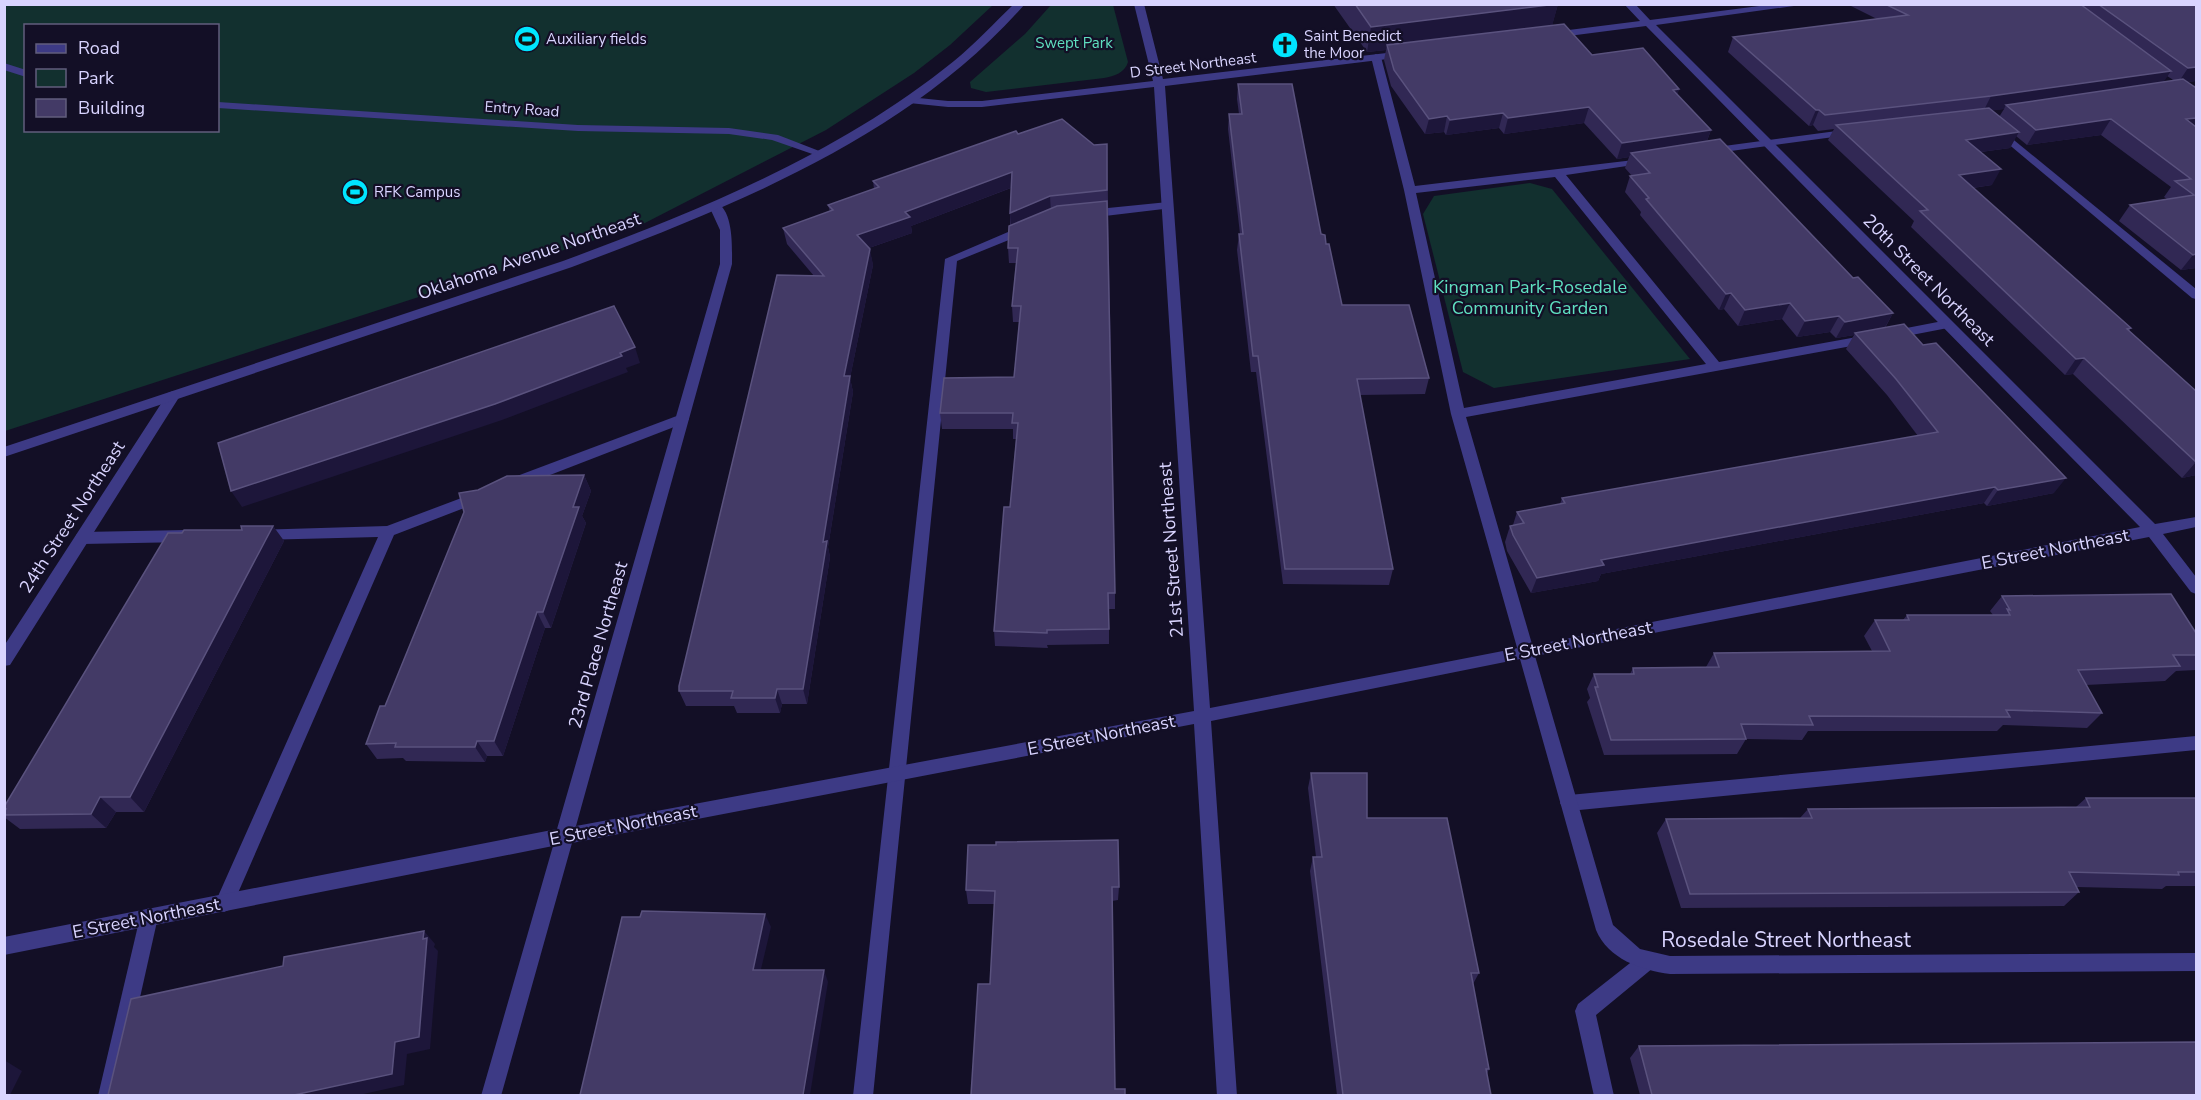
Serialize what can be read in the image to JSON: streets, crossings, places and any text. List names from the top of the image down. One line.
{"streets":{"street":["D Street Northeast","Entry Road","Oklahoma Avenue Northeast","20th Street Northeast","24th Street Northeast","E Street Northeast","21st Street Northeast","23rd Place Northeast","Rosedale Street Northeast"]},"crossings":[["D Street Northeast","Oklahoma Avenue Northeast"],["D Street Northeast","21st Street Northeast"],["D Street Northeast","Rosedale Street Northeast"],["Entry Road","Oklahoma Avenue Northeast"],["Oklahoma Avenue Northeast","24th Street Northeast"],["Oklahoma Avenue Northeast","23rd Place Northeast"],["20th Street Northeast","E Street Northeast"],["E Street Northeast","21st Street Northeast"],["E Street Northeast","23rd Place Northeast"],["E Street Northeast","Rosedale Street Northeast"]],"parks":["Swept Park","Kingman Park-Rosedale Community Garden"],"places":{"sports":["Auxiliary fields","RFK Campus"],"church":["Saint Benedict the Moor"]},"legend":["Road","Park","Building"]}
